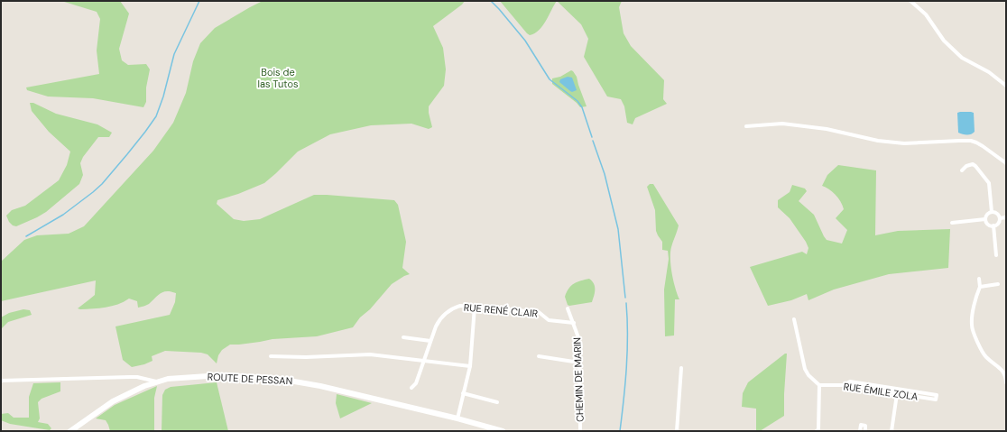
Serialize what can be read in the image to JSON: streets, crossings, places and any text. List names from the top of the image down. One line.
{"streets":{"main road":["ROUTE DE PESSAN"],"street":["RUE RENÉ CLAIR","CHEMIN DE MARIN","RUE ÉMILE ZOLA"]},"crossings":[["RUE RENÉ CLAIR","CHEMIN DE MARIN"]],"parks":["Bois de las Tutos"]}
